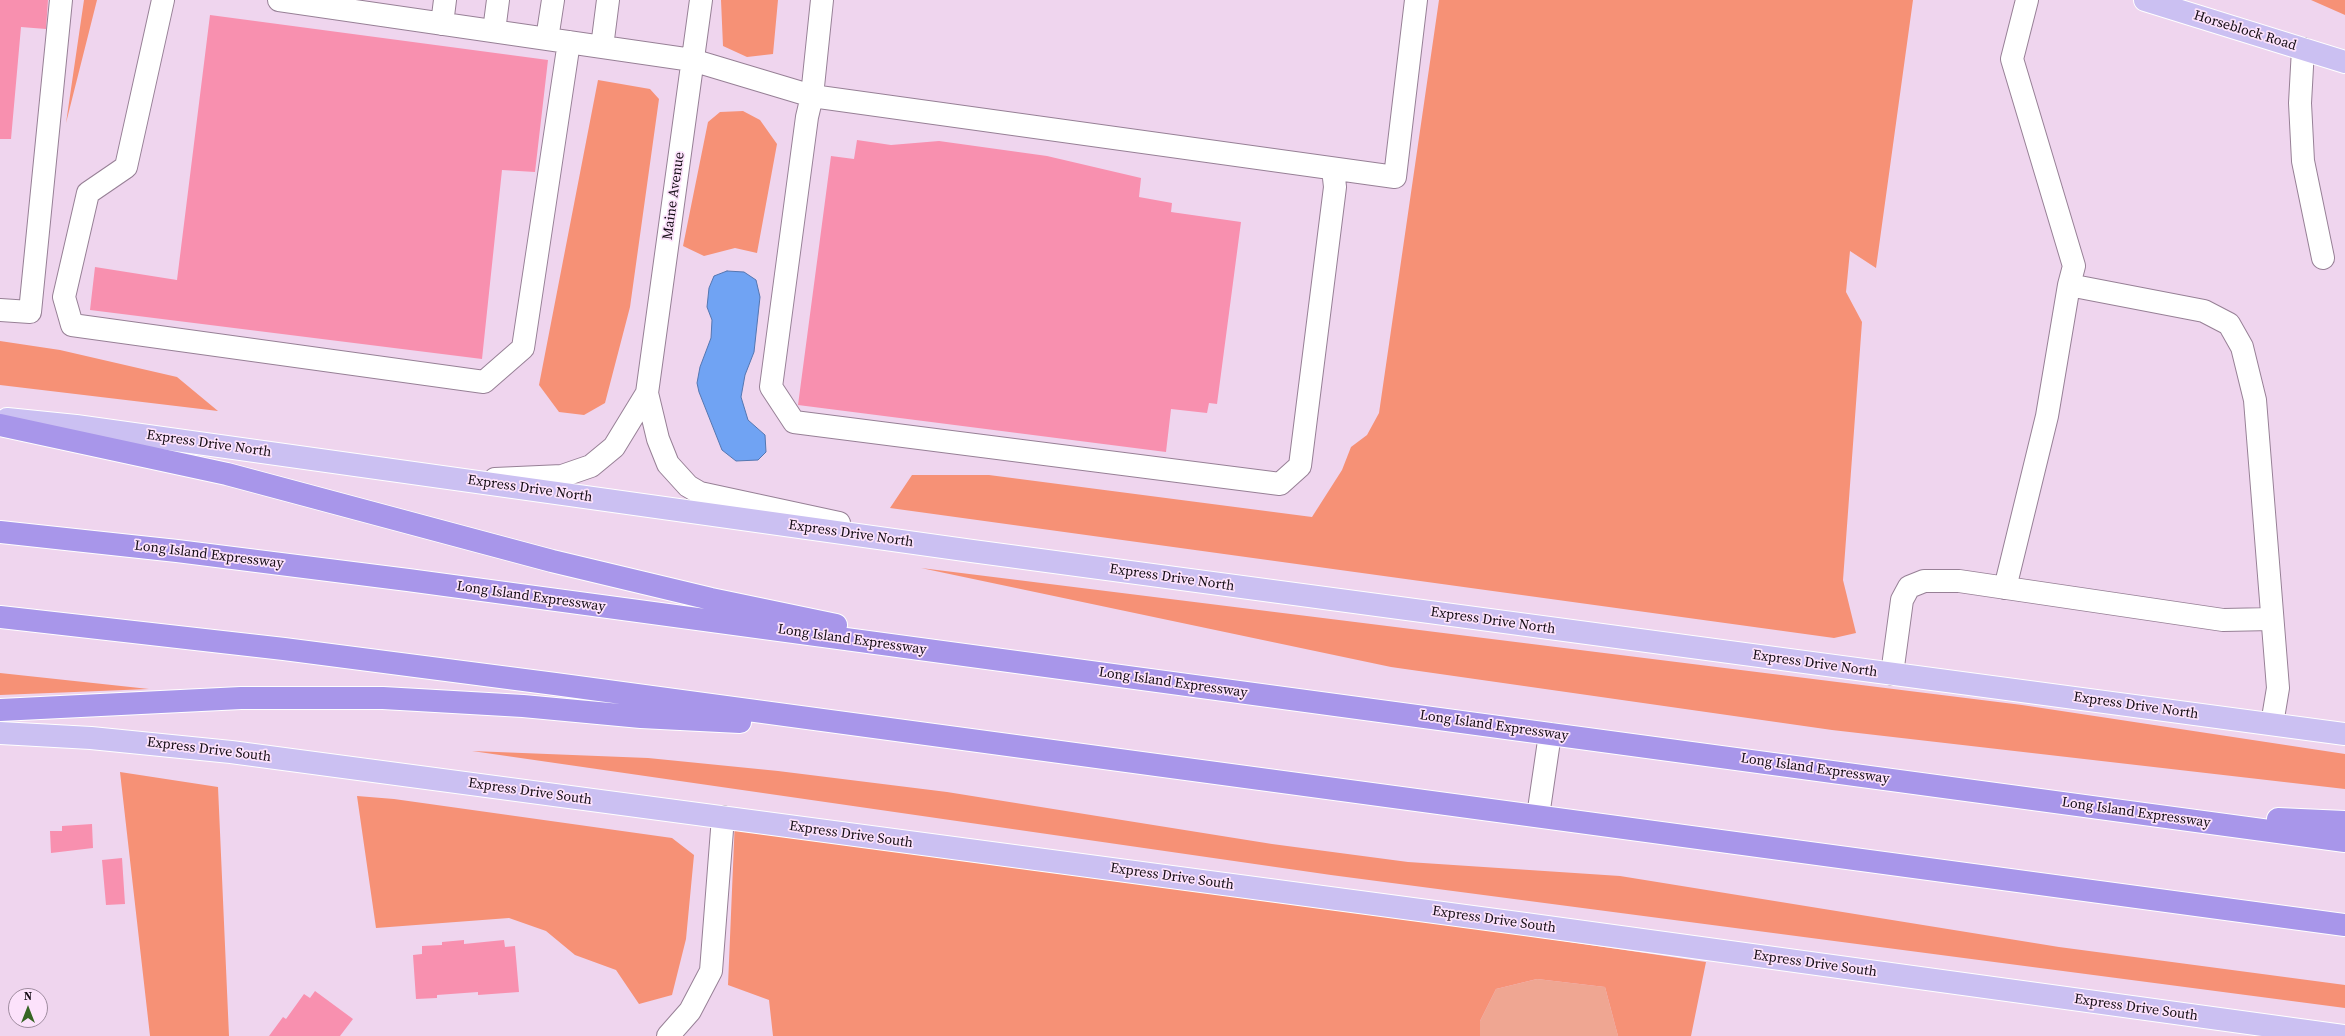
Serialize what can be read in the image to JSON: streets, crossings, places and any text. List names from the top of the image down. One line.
{"streets":{"highway":["Long Island Expressway"],"main road":["Horseblock Road","Express Drive North","Express Drive South"],"street":["Maine Avenue"]},"north":"top"}
